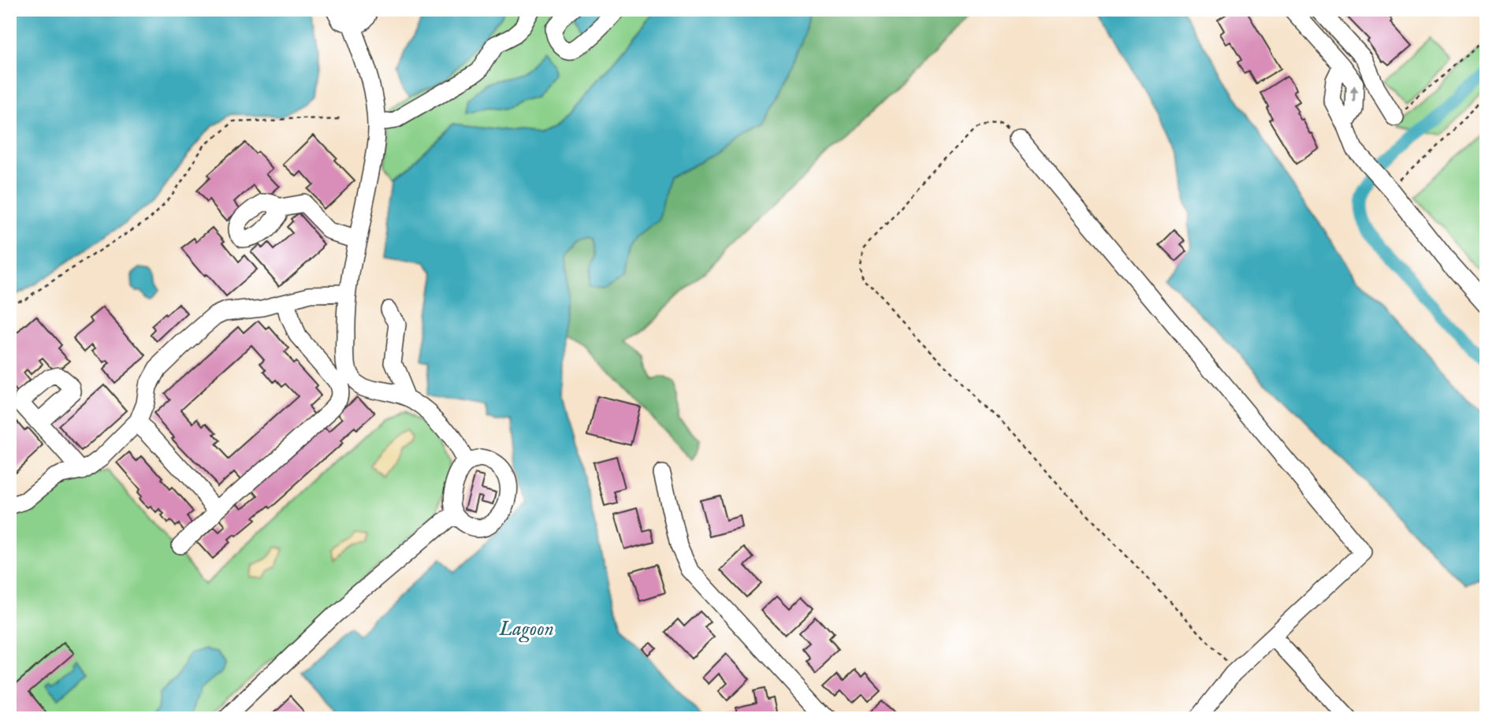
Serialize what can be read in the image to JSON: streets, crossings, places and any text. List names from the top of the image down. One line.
{"water":["Lagoon"]}
